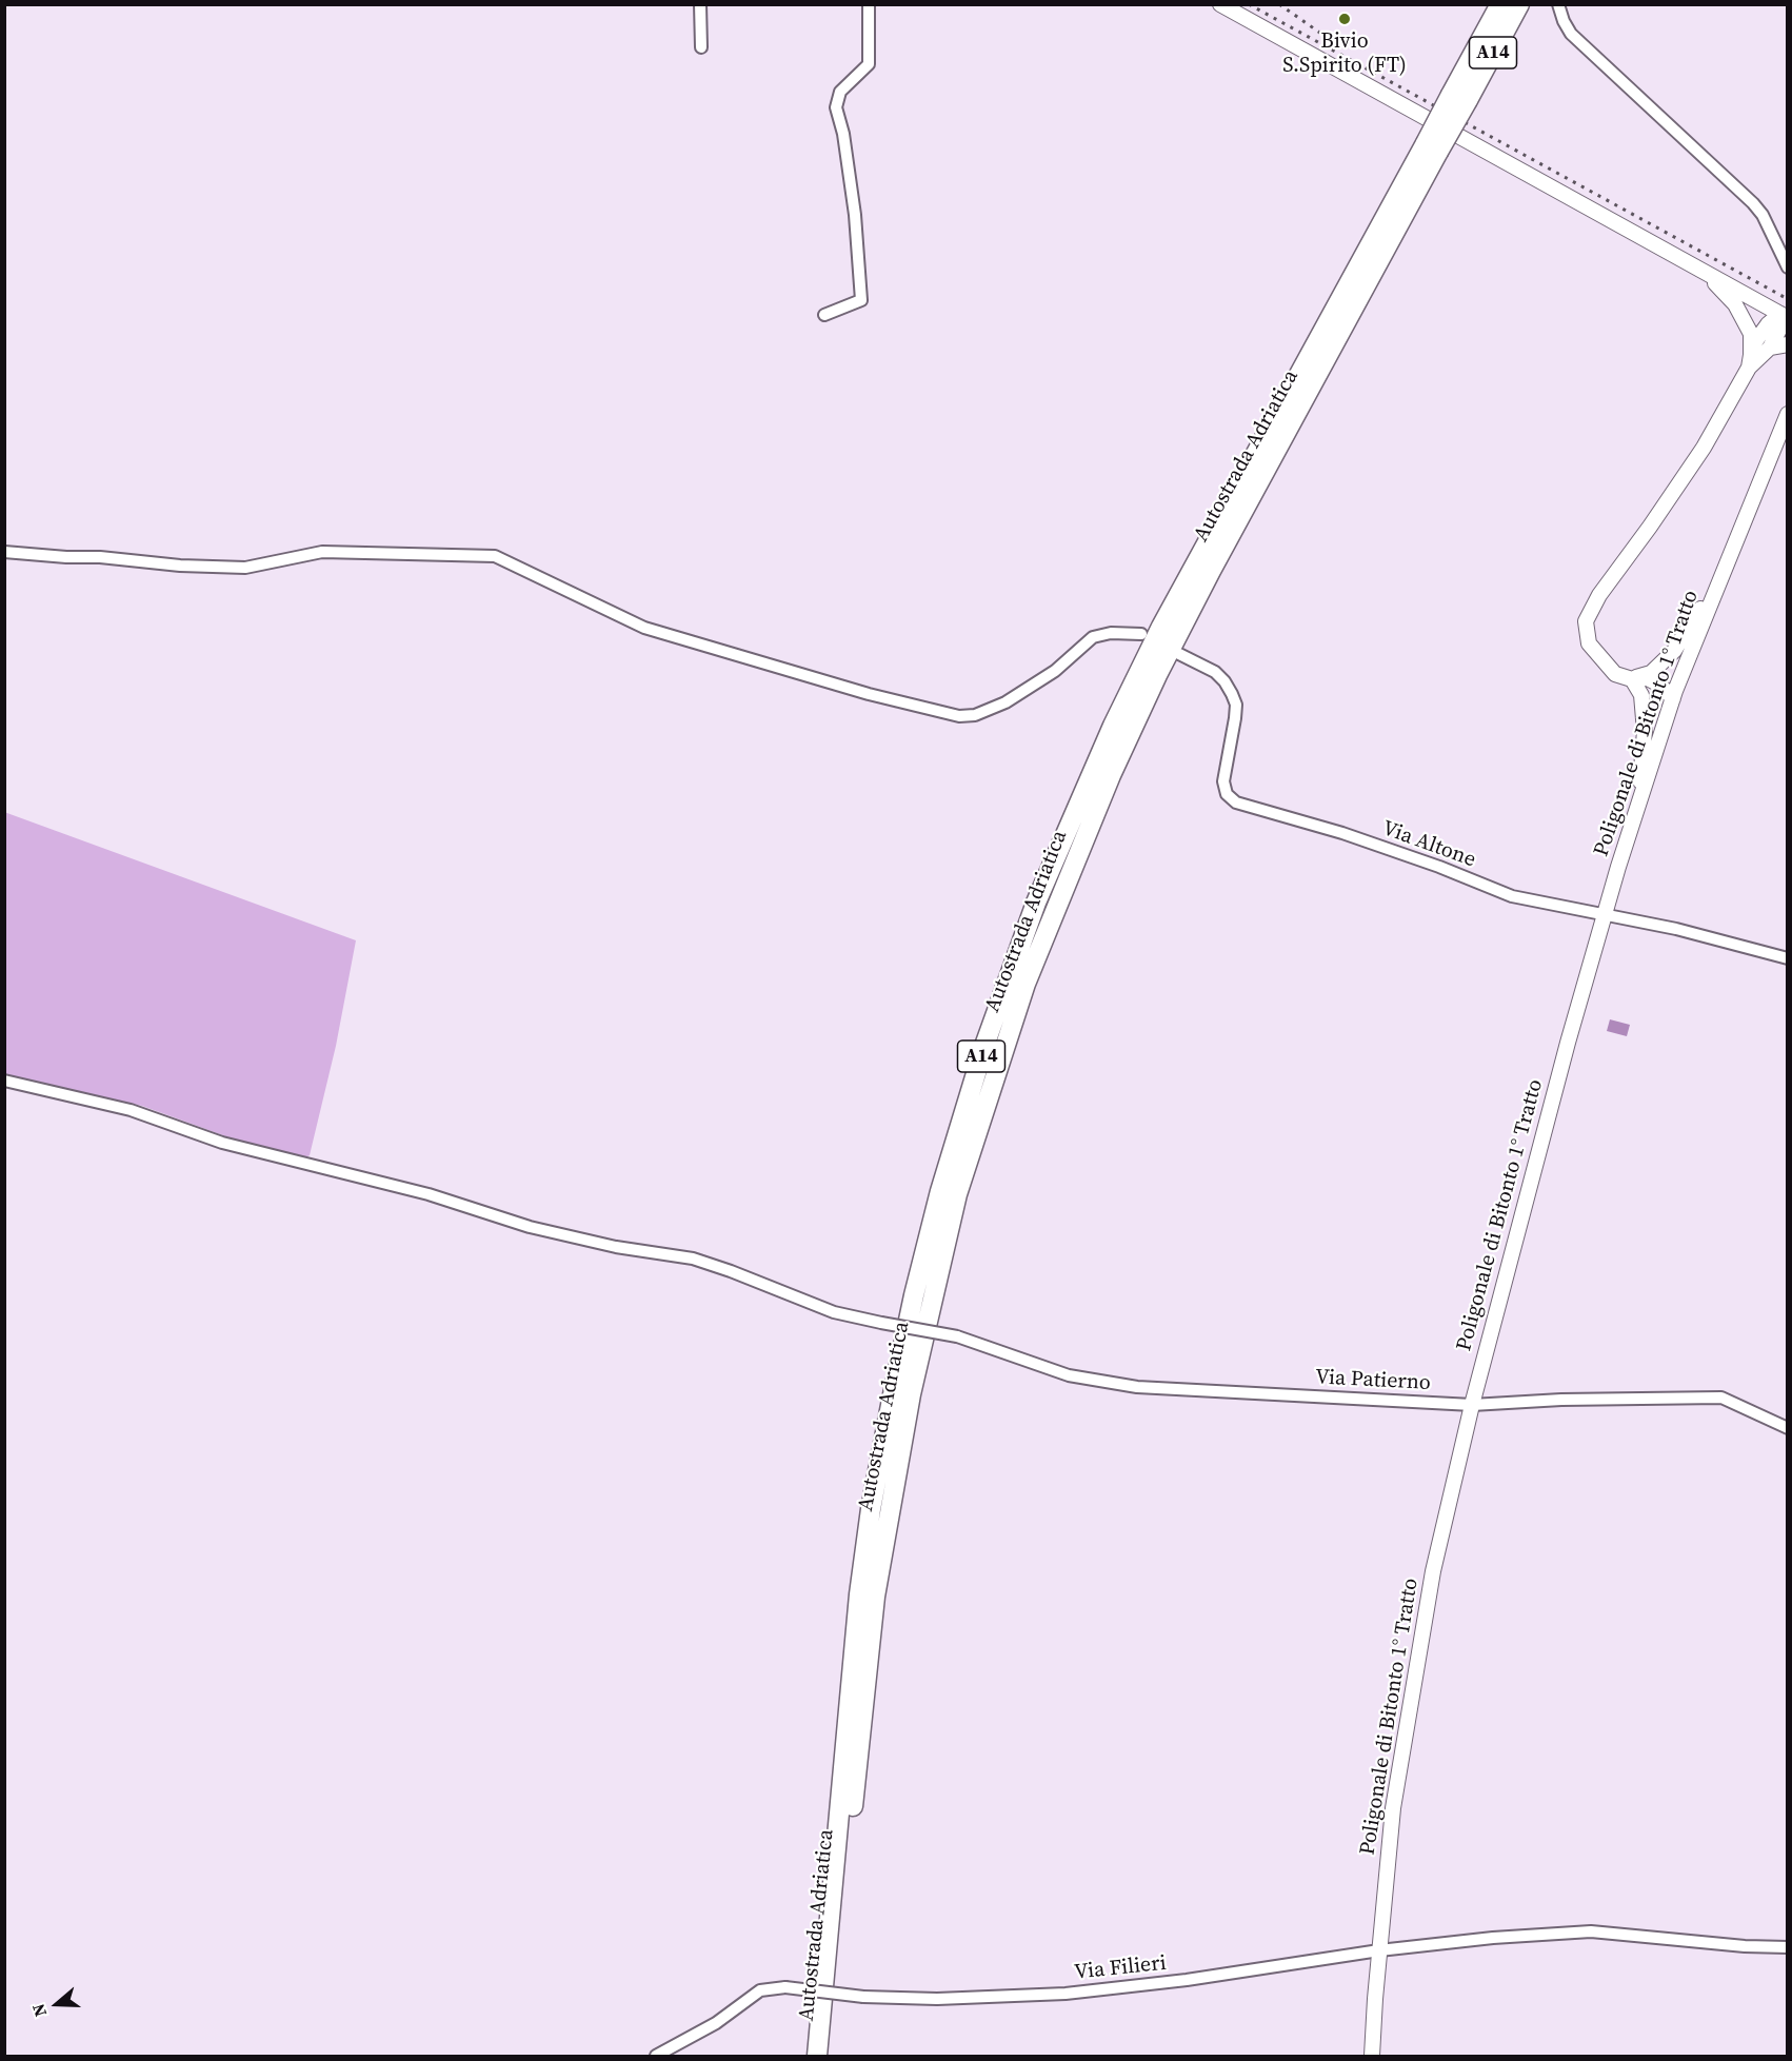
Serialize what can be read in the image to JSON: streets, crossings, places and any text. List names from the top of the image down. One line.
{"streets":{"highway":["A14","Autostrada Adriatica"],"main road":["Poligonale di Bitonto 1° Tratto"],"street":["Via Altone","Via Patierno","Via Filieri"]},"crossings":[["Poligonale di Bitonto 1° Tratto","Via Altone"],["Poligonale di Bitonto 1° Tratto","Via Patierno"],["Poligonale di Bitonto 1° Tratto","Via Filieri"]],"places":["Bivio S.Spirito (FT)"],"north":"left"}
